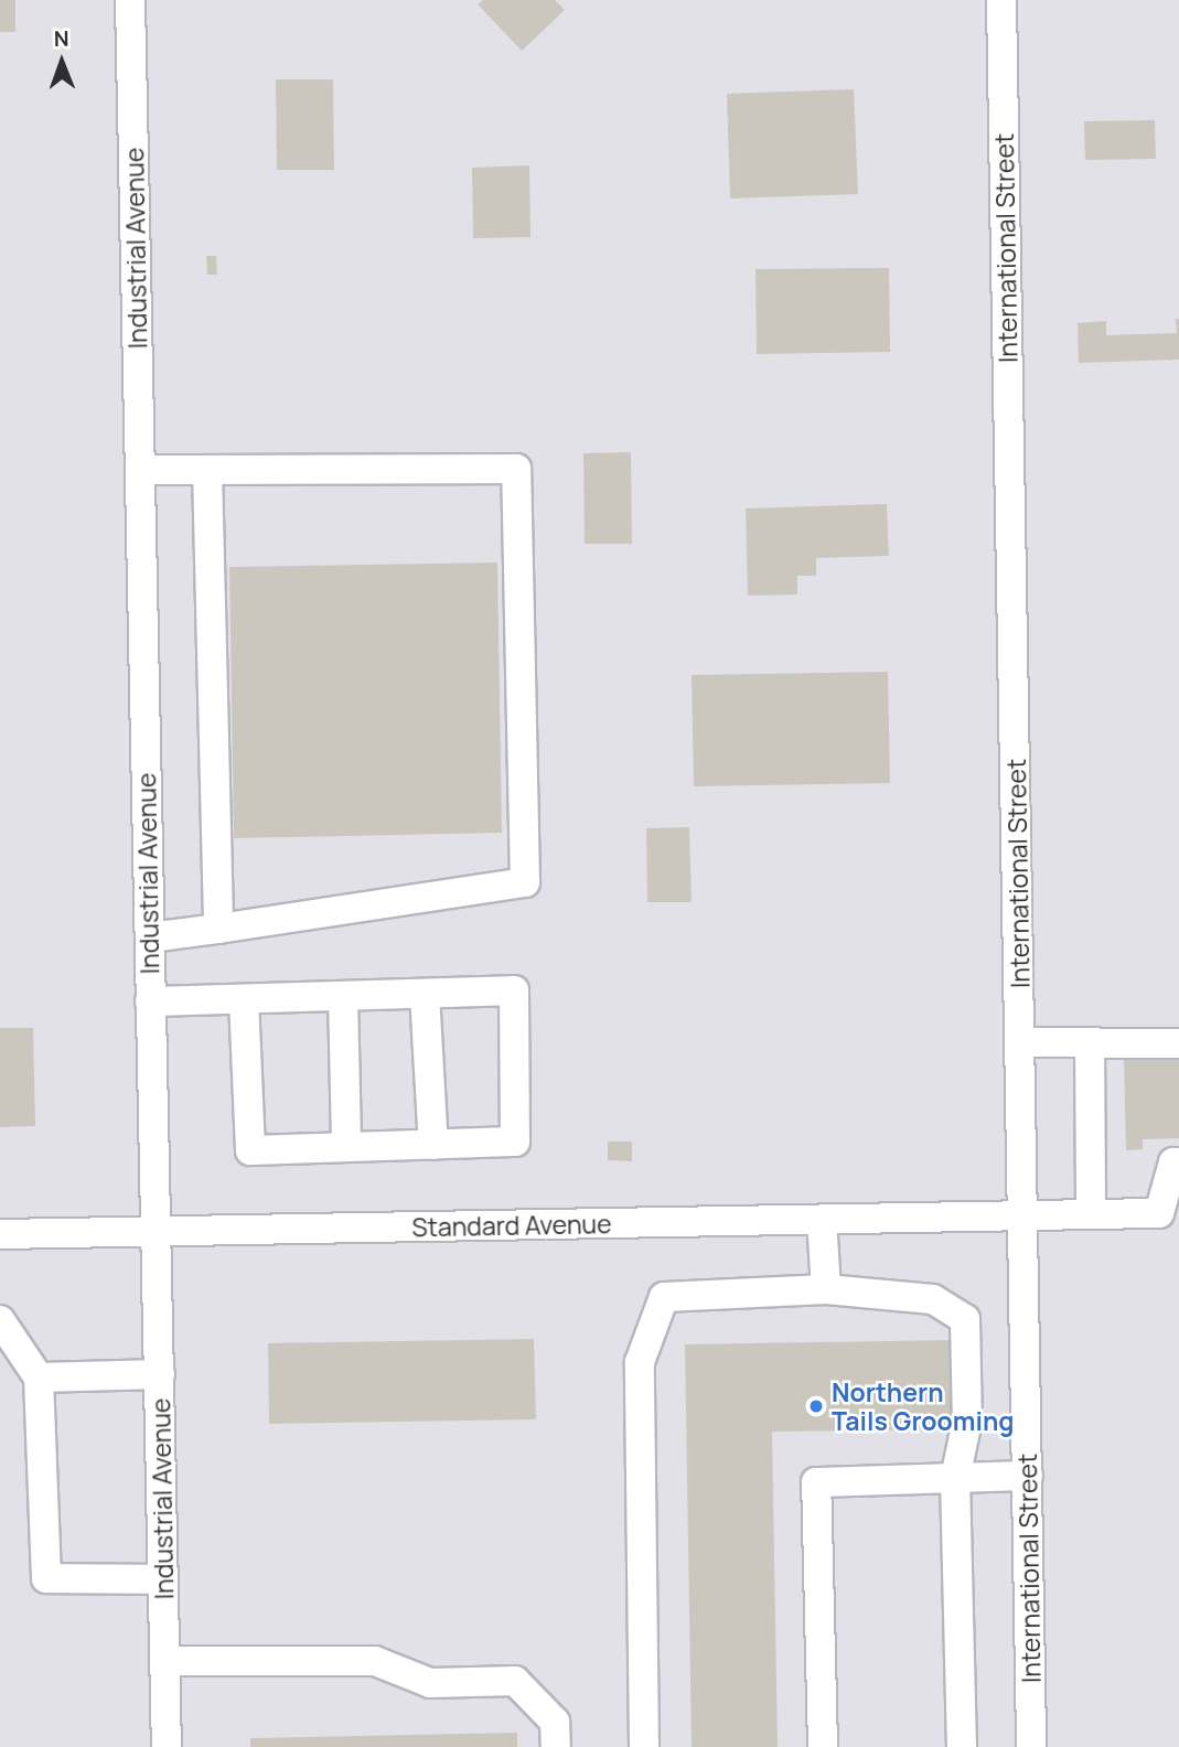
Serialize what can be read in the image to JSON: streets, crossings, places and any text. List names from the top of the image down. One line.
{"streets":{"street":["Industrial Avenue","International Street","Standard Avenue"]},"crossings":[["Industrial Avenue","Standard Avenue"],["International Street","Standard Avenue"]],"places":["Northern Tails Grooming"],"north":"top"}
